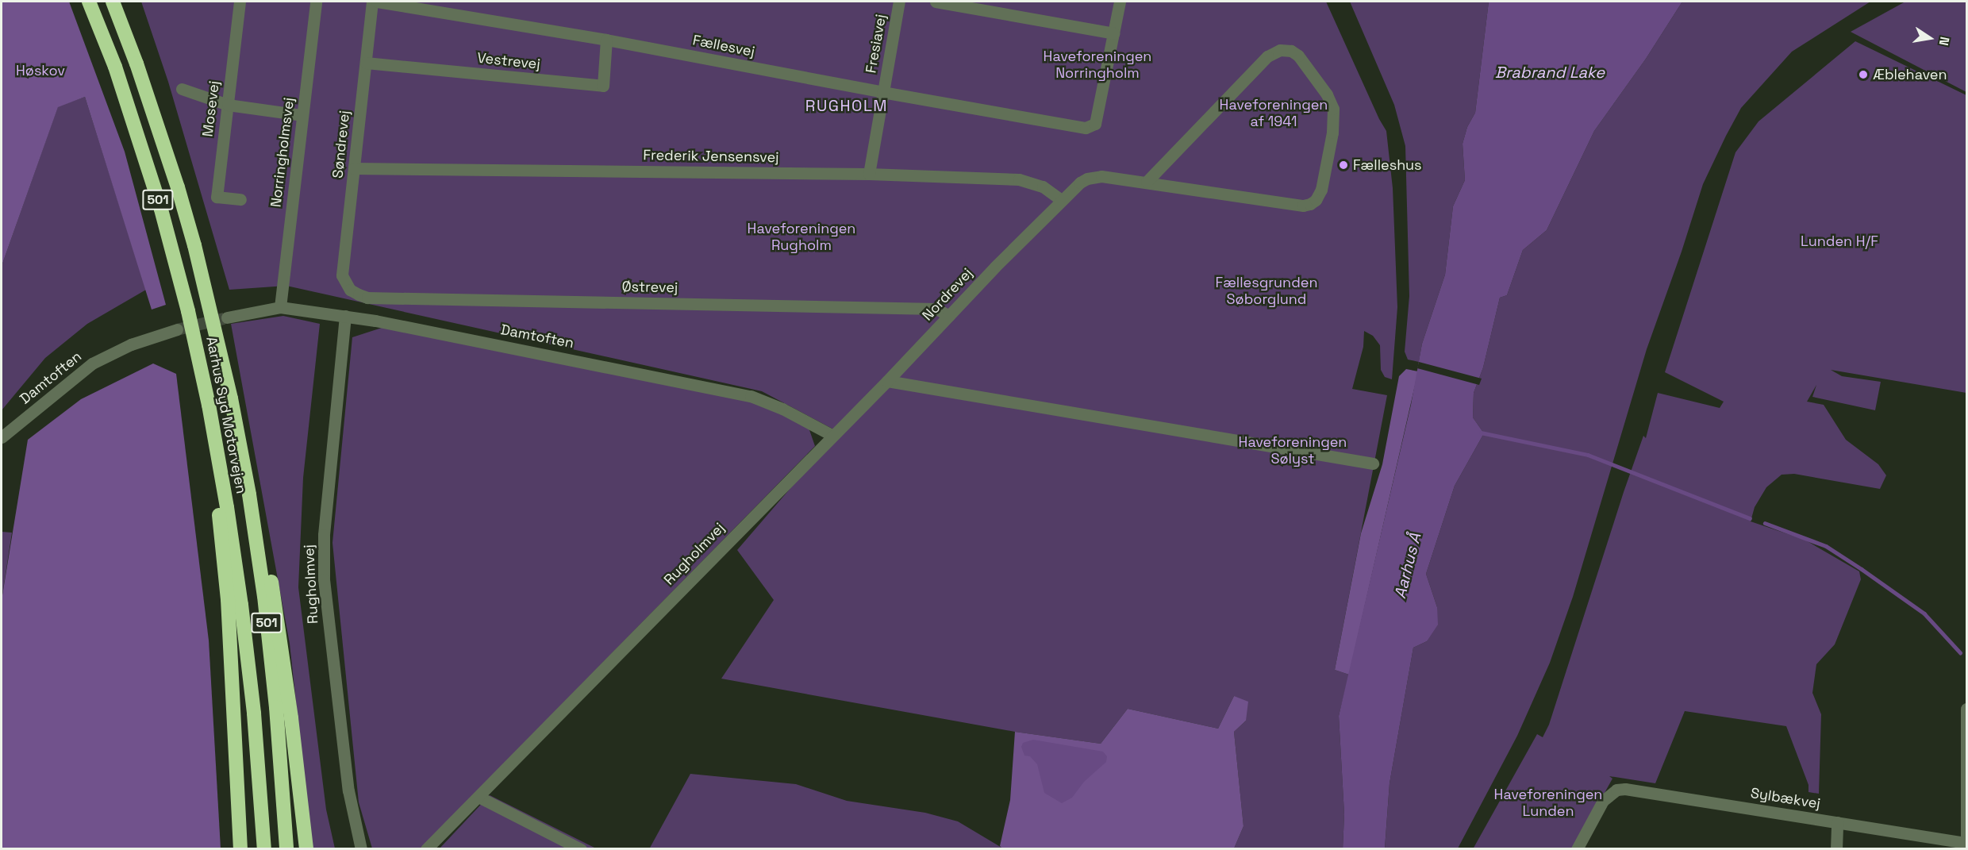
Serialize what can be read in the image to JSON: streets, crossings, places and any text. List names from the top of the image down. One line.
{"streets":{"highway":["501","Aarhus Syd Motorvejen"],"street":["Fresiavej","Fællesvej","Vestrevej","Mosevej","Søndrevej","Norringholmsvej","Frederik Jensensvej","Østrevej","Nordrevej","Damtoften","Rugholmvej","Sylbækvej"]},"crossings":[["Fresiavej","Fællesvej"],["Fresiavej","Frederik Jensensvej"],["Fællesvej","Vestrevej"],["Vestrevej","Søndrevej"],["Søndrevej","Frederik Jensensvej"],["Søndrevej","Østrevej"],["Norringholmsvej","Damtoften"],["Frederik Jensensvej","Nordrevej"],["Østrevej","Nordrevej"],["Nordrevej","Damtoften"],["Nordrevej","Rugholmvej"],["Damtoften","Rugholmvej"]],"districts":["RUGHOLM"],"water":["Brabrand Lake","Aarhus Å"],"parks":["Haveforeningen Norringholm","Høskov","Haveforeningen af 1941","Haveforeningen Rugholm","Lunden H/F","Fællesgrunden Søborglund","Haveforeningen Sølyst","Haveforeningen Lunden"],"places":["Æblehaven","Fælleshus"],"north":"right"}
